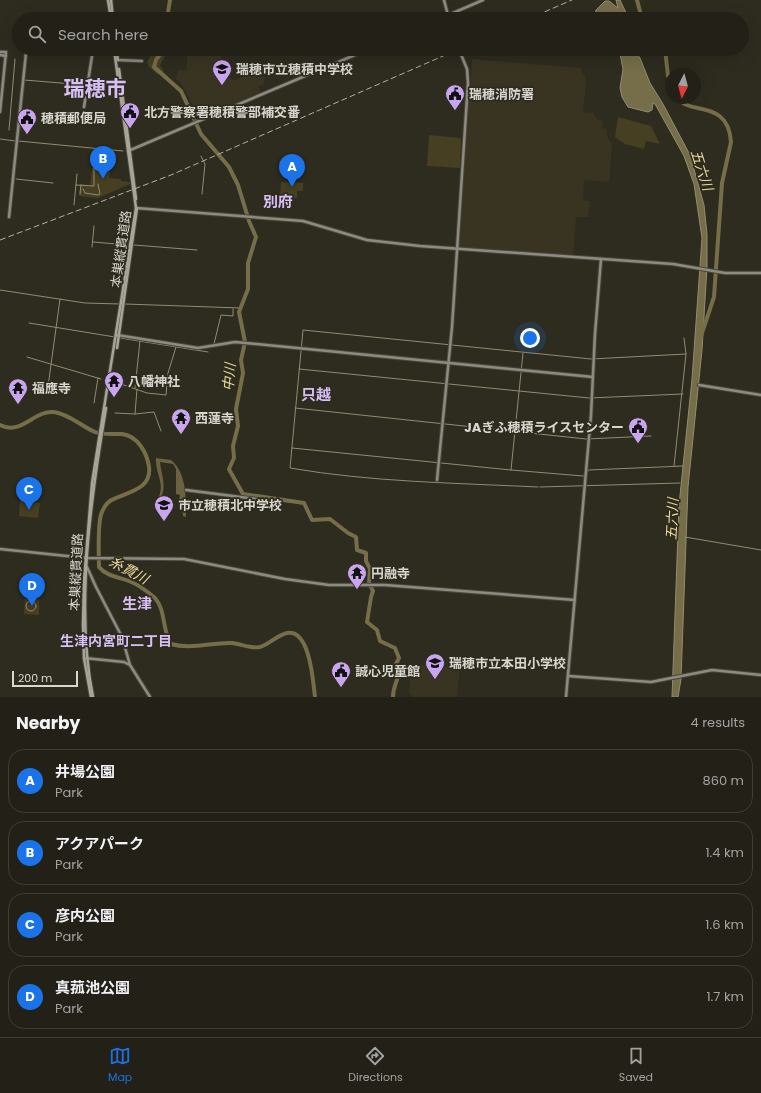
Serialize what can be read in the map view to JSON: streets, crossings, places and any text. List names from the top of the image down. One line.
{"streets":{"main road":["本巣縦貫道路"]},"districts":["瑞穂市","別府","只越","生津","生津内宮町二丁目"],"water":["五六川","中川","糸貫川"],"places":{"school or university":["瑞穂市立穂積中学校","市立穂積北中学校","瑞穂市立本田小学校"],"public building":["瑞穂消防署","北方警察署穂積警部補交番","穂積郵便局","JAぎふ穂積ライスセンター","誠心児童館"],"temple":["八幡神社","福應寺","西蓮寺","円融寺"]},"scale_bar":"200 m","north":"bottom","page":{"search":"Search here","pins":["B","A","C","D"],"scale":"200 m","heading":["Nearby","4 results"],"list":[{"mark":"A","name":"井場公園","note":"Park","value":"860 m"},{"mark":"B","name":"アクアパーク","note":"Park","value":"1.4 km"},{"mark":"C","name":"彦内公園","note":"Park","value":"1.6 km"},{"mark":"D","name":"真菰池公園","note":"Park","value":"1.7 km"}],"nav":["Map","Directions","Saved"]}}
